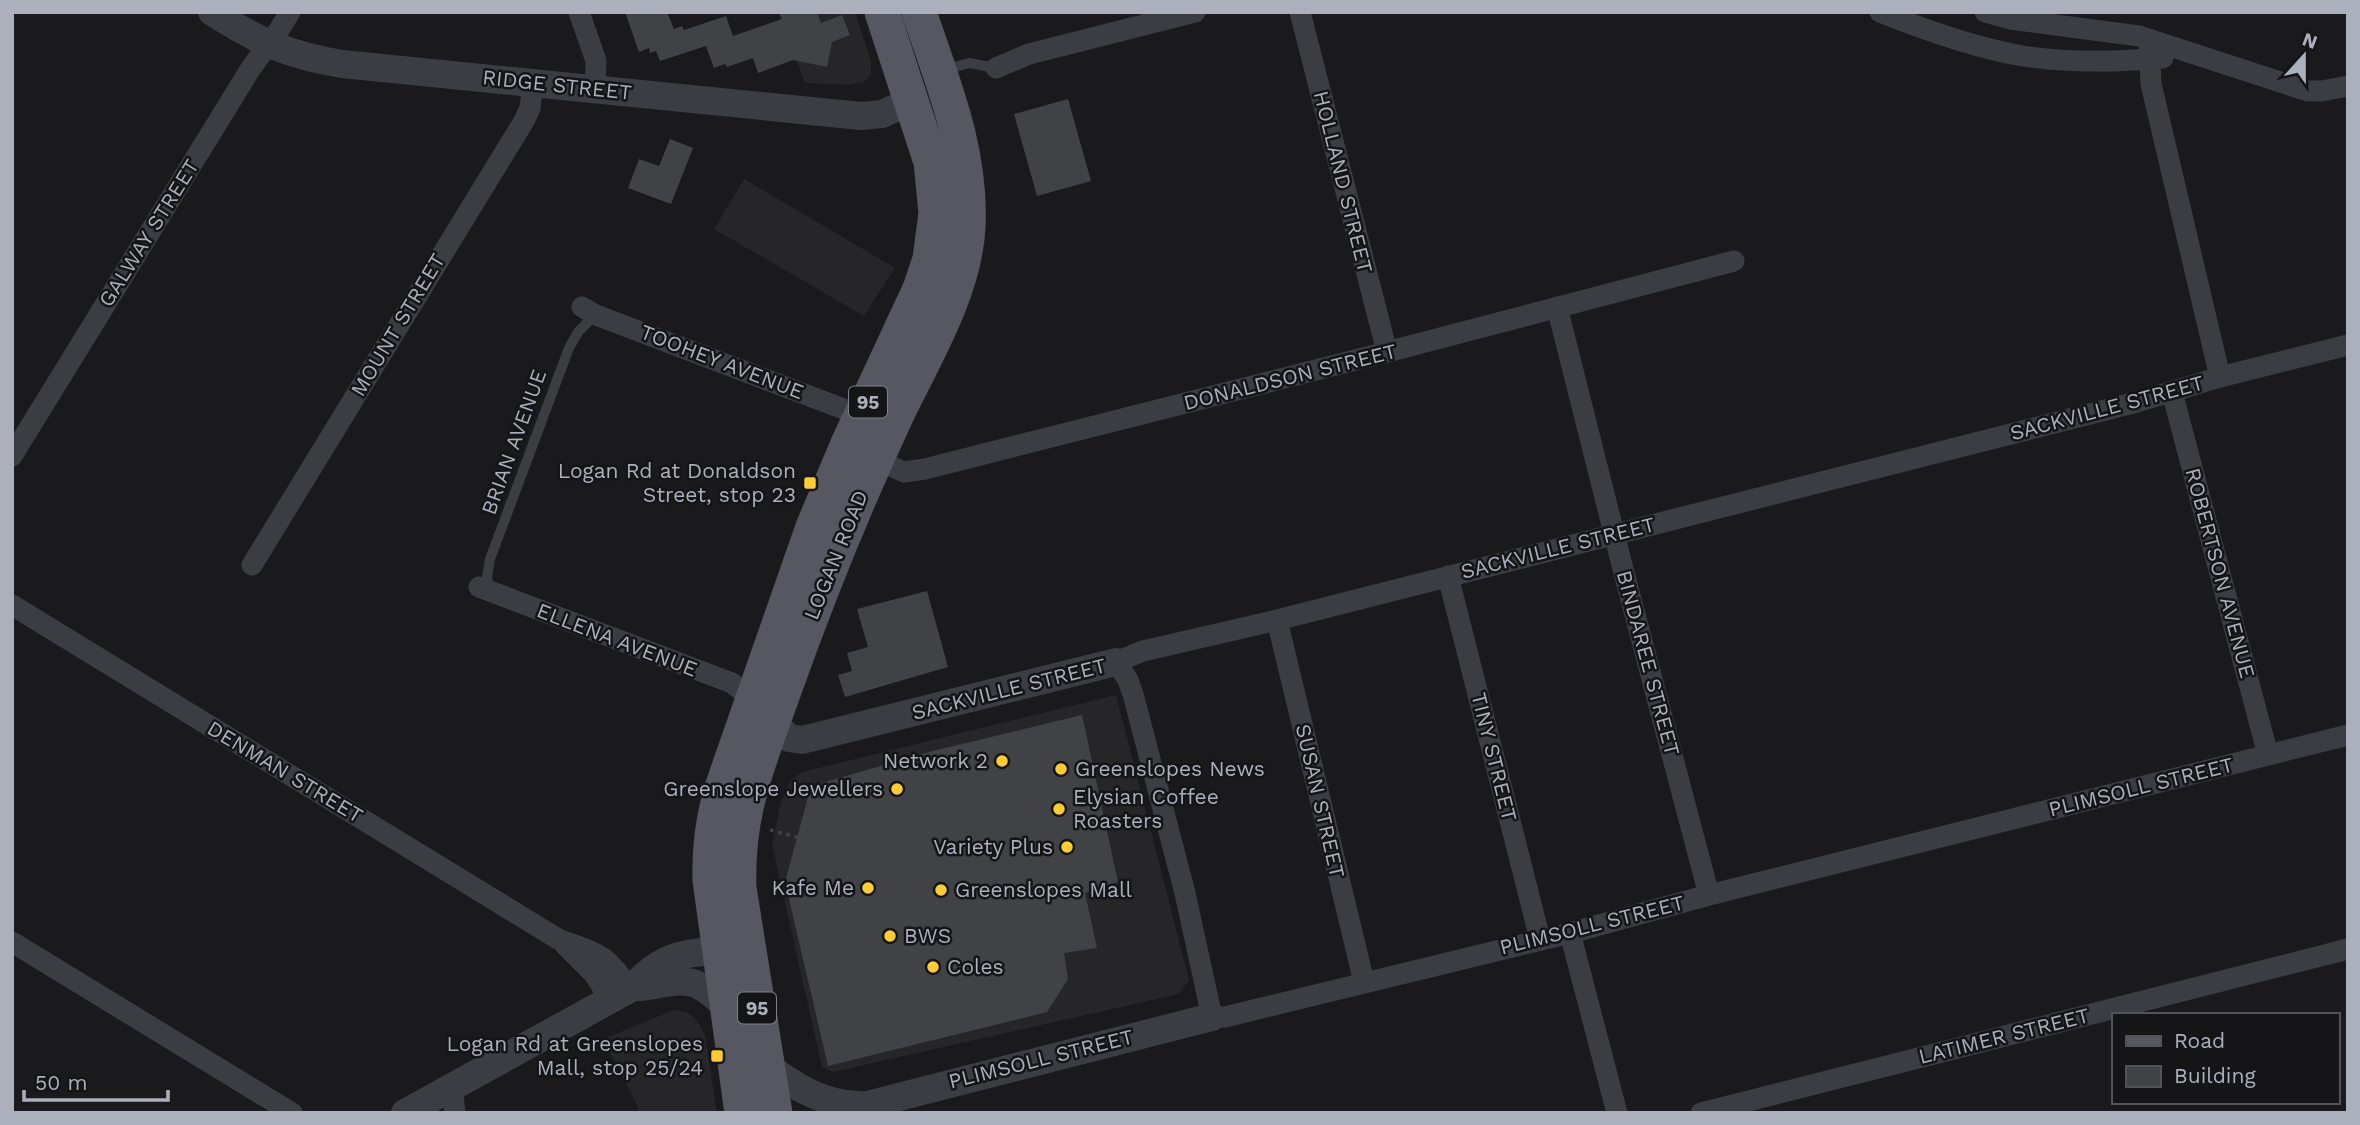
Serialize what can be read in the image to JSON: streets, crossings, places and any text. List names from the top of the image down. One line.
{"streets":{"main road":["95","LOGAN ROAD"],"street":["RIDGE STREET","HOLLAND STREET","GALWAY STREET","MOUNT STREET","TOOHEY AVENUE","DONALDSON STREET","SACKVILLE STREET","ROBERTSON AVENUE","ELLENA AVENUE","BINDAREE STREET","TINY STREET","DENMAN STREET","PLIMSOLL STREET","SUSAN STREET","LATIMER STREET"],"lane":["BRIAN AVENUE"]},"crossings":[["RIDGE STREET","GALWAY STREET"],["RIDGE STREET","MOUNT STREET"],["RIDGE STREET","LOGAN ROAD"],["HOLLAND STREET","DONALDSON STREET"],["TOOHEY AVENUE","DONALDSON STREET"],["TOOHEY AVENUE","BRIAN AVENUE"],["TOOHEY AVENUE","LOGAN ROAD"],["DONALDSON STREET","LOGAN ROAD"],["DONALDSON STREET","BINDAREE STREET"],["SACKVILLE STREET","LOGAN ROAD"],["SACKVILLE STREET","ROBERTSON AVENUE"],["SACKVILLE STREET","ELLENA AVENUE"],["SACKVILLE STREET","BINDAREE STREET"],["SACKVILLE STREET","TINY STREET"],["SACKVILLE STREET","SUSAN STREET"],["BRIAN AVENUE","ELLENA AVENUE"],["LOGAN ROAD","ELLENA AVENUE"],["ROBERTSON AVENUE","PLIMSOLL STREET"],["BINDAREE STREET","PLIMSOLL STREET"],["TINY STREET","PLIMSOLL STREET"],["PLIMSOLL STREET","SUSAN STREET"]],"places":{"transit":["Logan Rd at Donaldson Street, stop 23","Logan Rd at Greenslopes Mall, stop 25/24"],"other":["Network 2","Greenslopes News","Greenslope Jewellers","Elysian Coffee Roasters","Variety Plus","Kafe Me","Greenslopes Mall","BWS","Coles"]},"legend":["Road","Building"],"scale_bar":"50 m","north":"top"}
